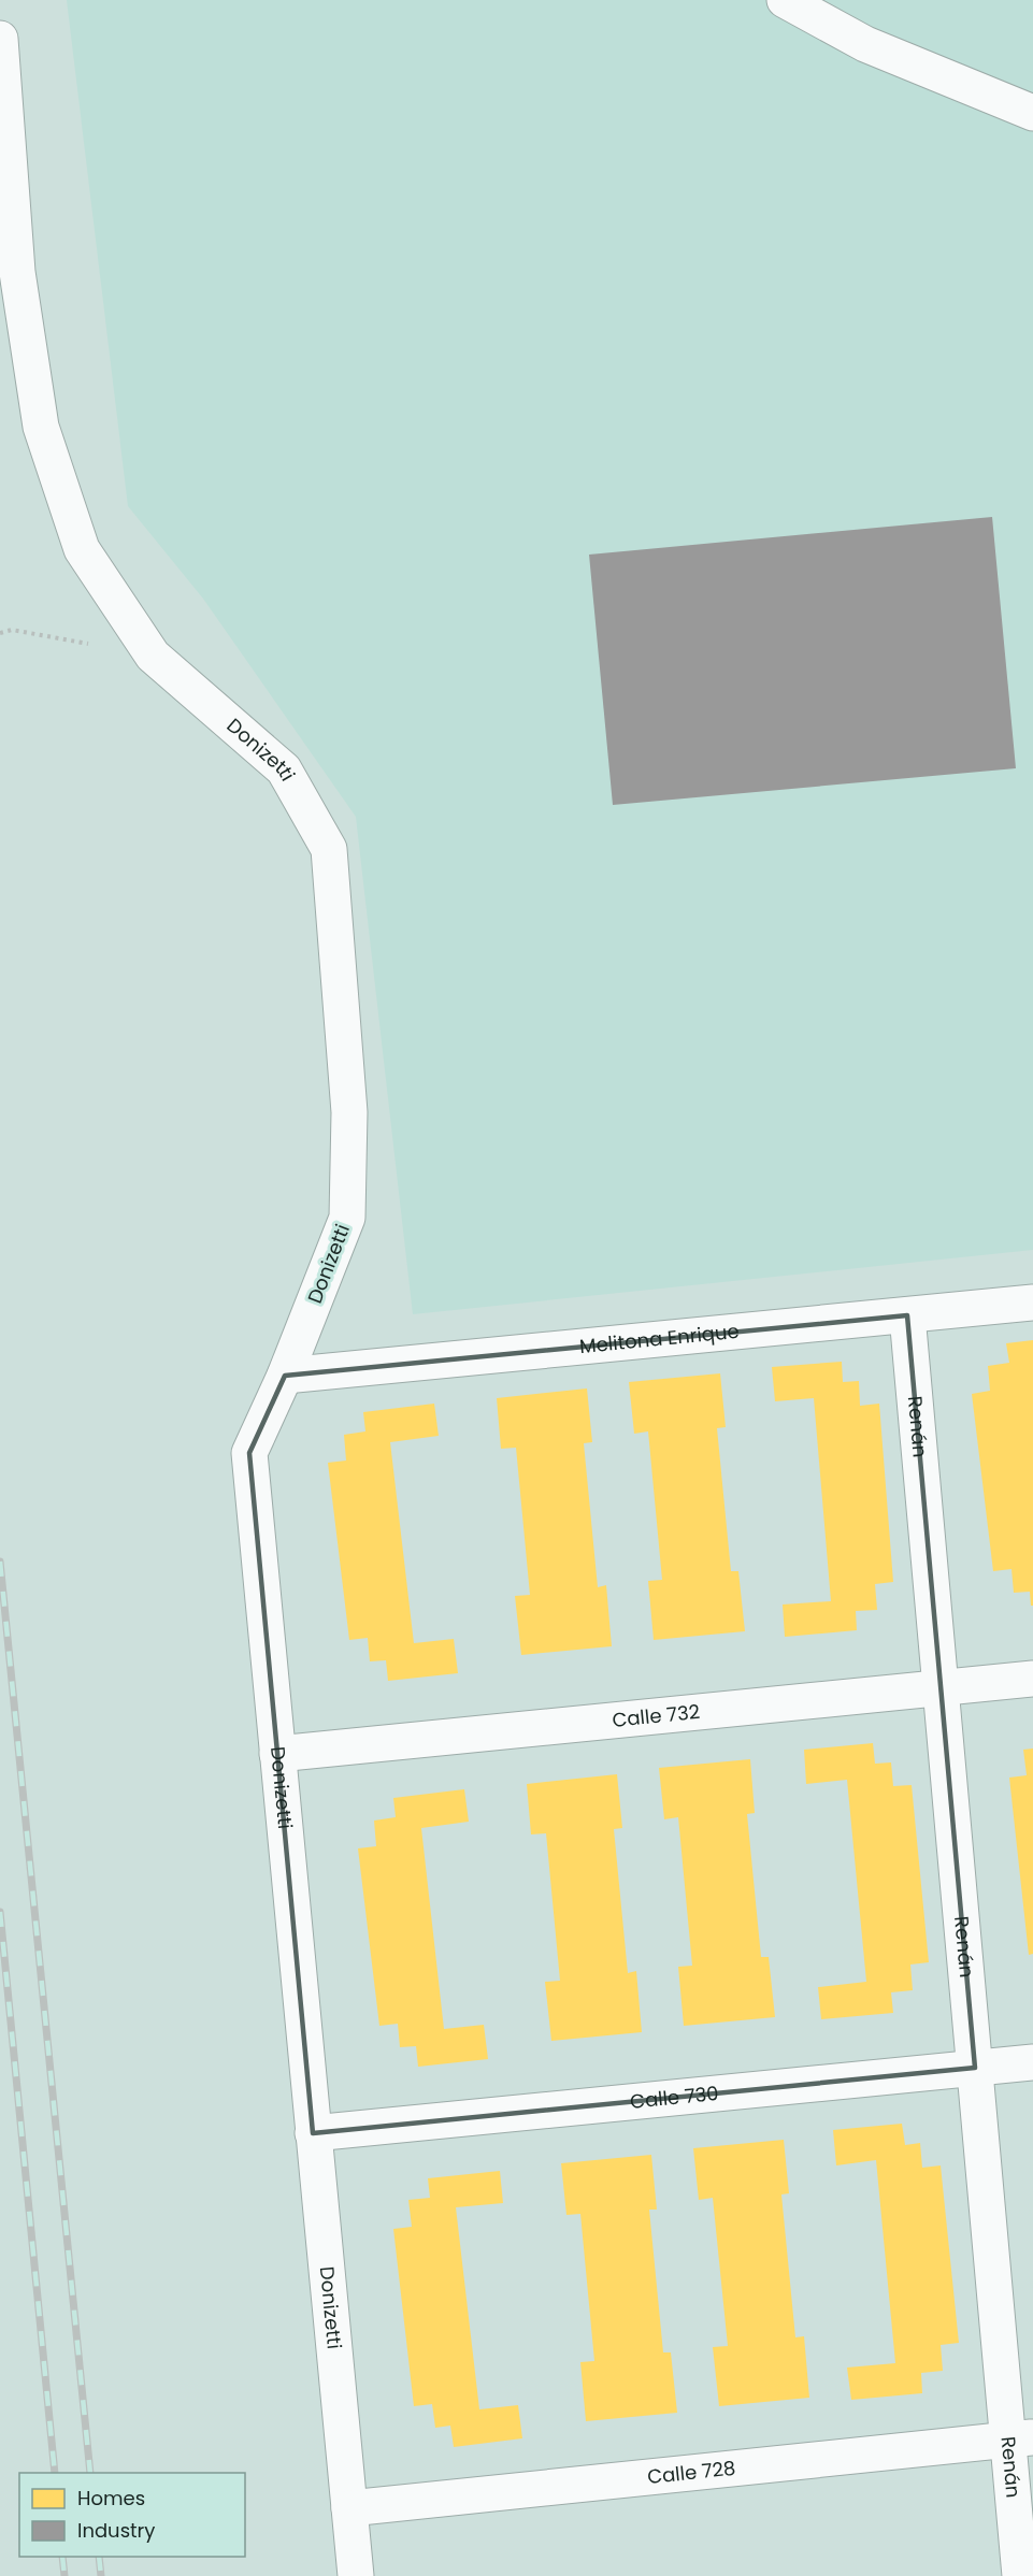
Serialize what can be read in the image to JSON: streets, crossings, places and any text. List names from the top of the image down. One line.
{"streets":{"street":["Donizetti","Melitona Enrique","Renán","Calle 732","Calle 730","Calle 728"]},"crossings":[["Donizetti","Melitona Enrique"],["Donizetti","Calle 732"],["Donizetti","Calle 730"],["Donizetti","Calle 728"],["Melitona Enrique","Renán"],["Renán","Calle 732"],["Renán","Calle 730"],["Renán","Calle 728"]],"legend":["Homes","Industry"]}
